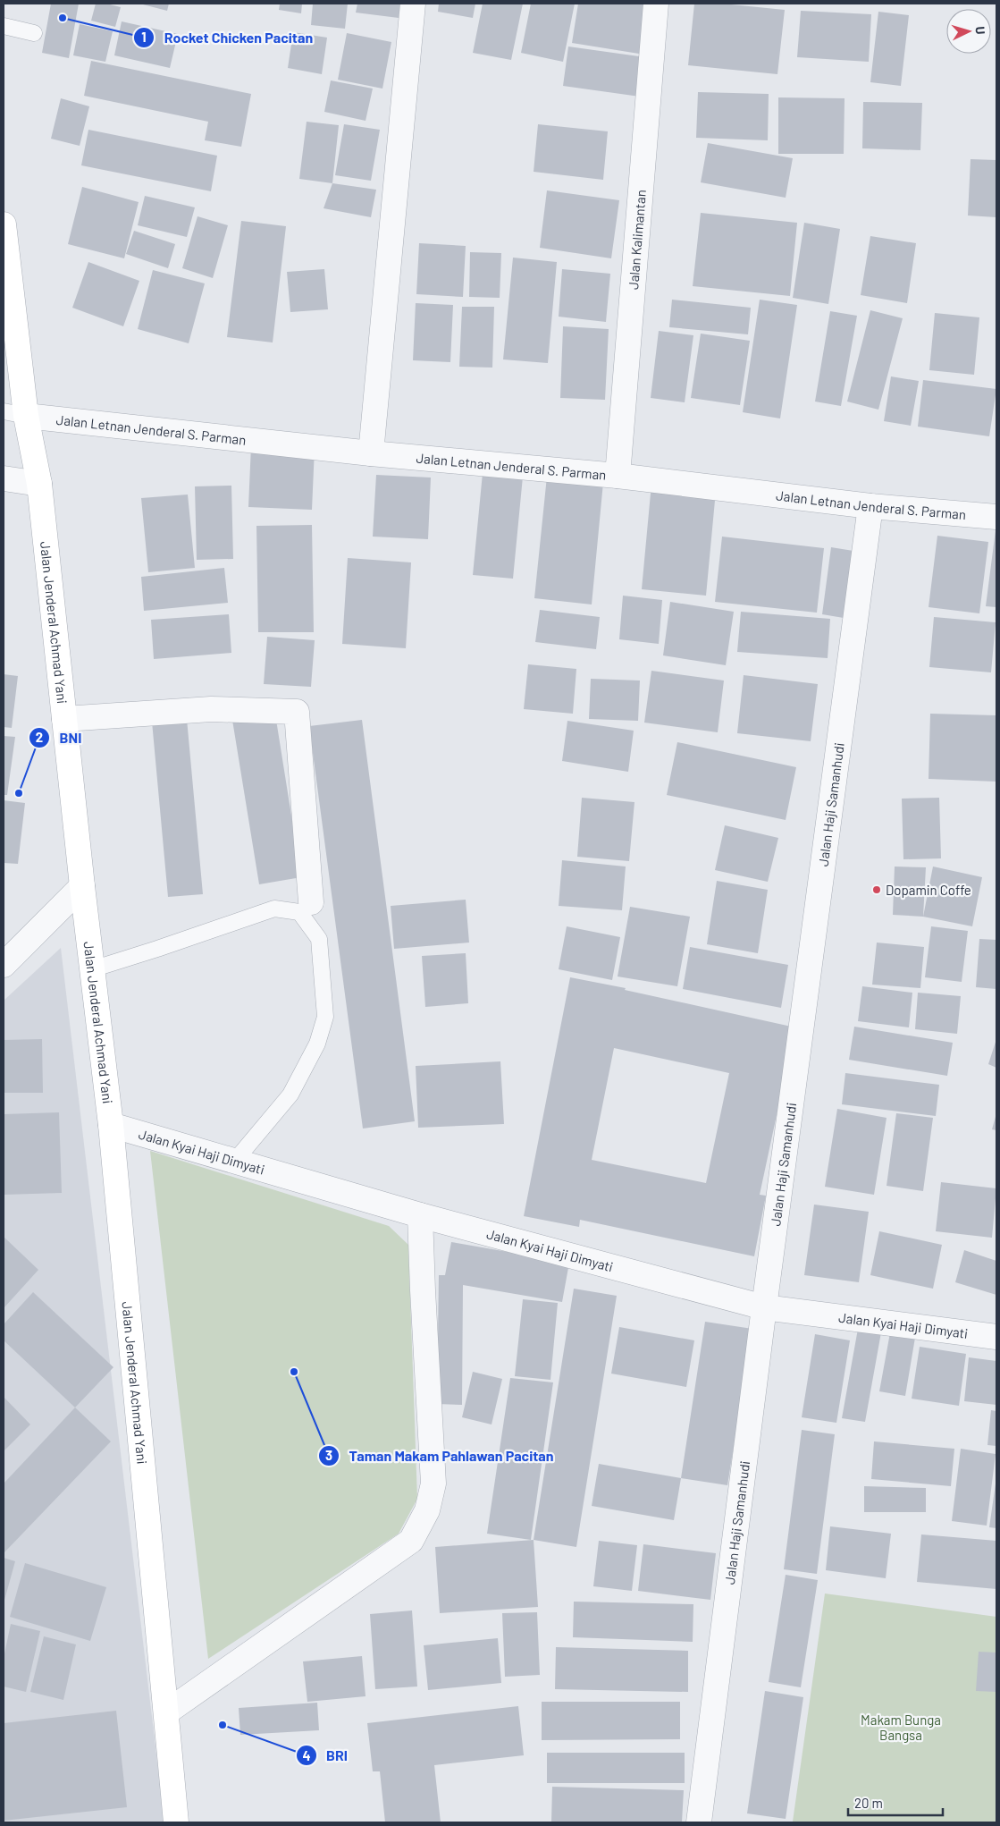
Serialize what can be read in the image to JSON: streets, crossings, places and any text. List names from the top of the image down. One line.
{"streets":{"main road":["Jalan Jenderal Achmad Yani"],"street":["Jalan Kalimantan","Jalan Letnan Jenderal S. Parman","Jalan Haji Samanhudi","Jalan Kyai Haji Dimyati"]},"crossings":[["Jalan Kalimantan","Jalan Letnan Jenderal S. Parman"],["Jalan Letnan Jenderal S. Parman","Jalan Jenderal Achmad Yani"],["Jalan Letnan Jenderal S. Parman","Jalan Haji Samanhudi"],["Jalan Jenderal Achmad Yani","Jalan Kyai Haji Dimyati"],["Jalan Haji Samanhudi","Jalan Kyai Haji Dimyati"]],"parks":["Makam Bunga Bangsa"],"places":["Rocket Chicken Pacitan","BNI","Dopamin Coffe","Taman Makam Pahlawan Pacitan","BRI"],"scale_bar":"20 m","north":"right"}
